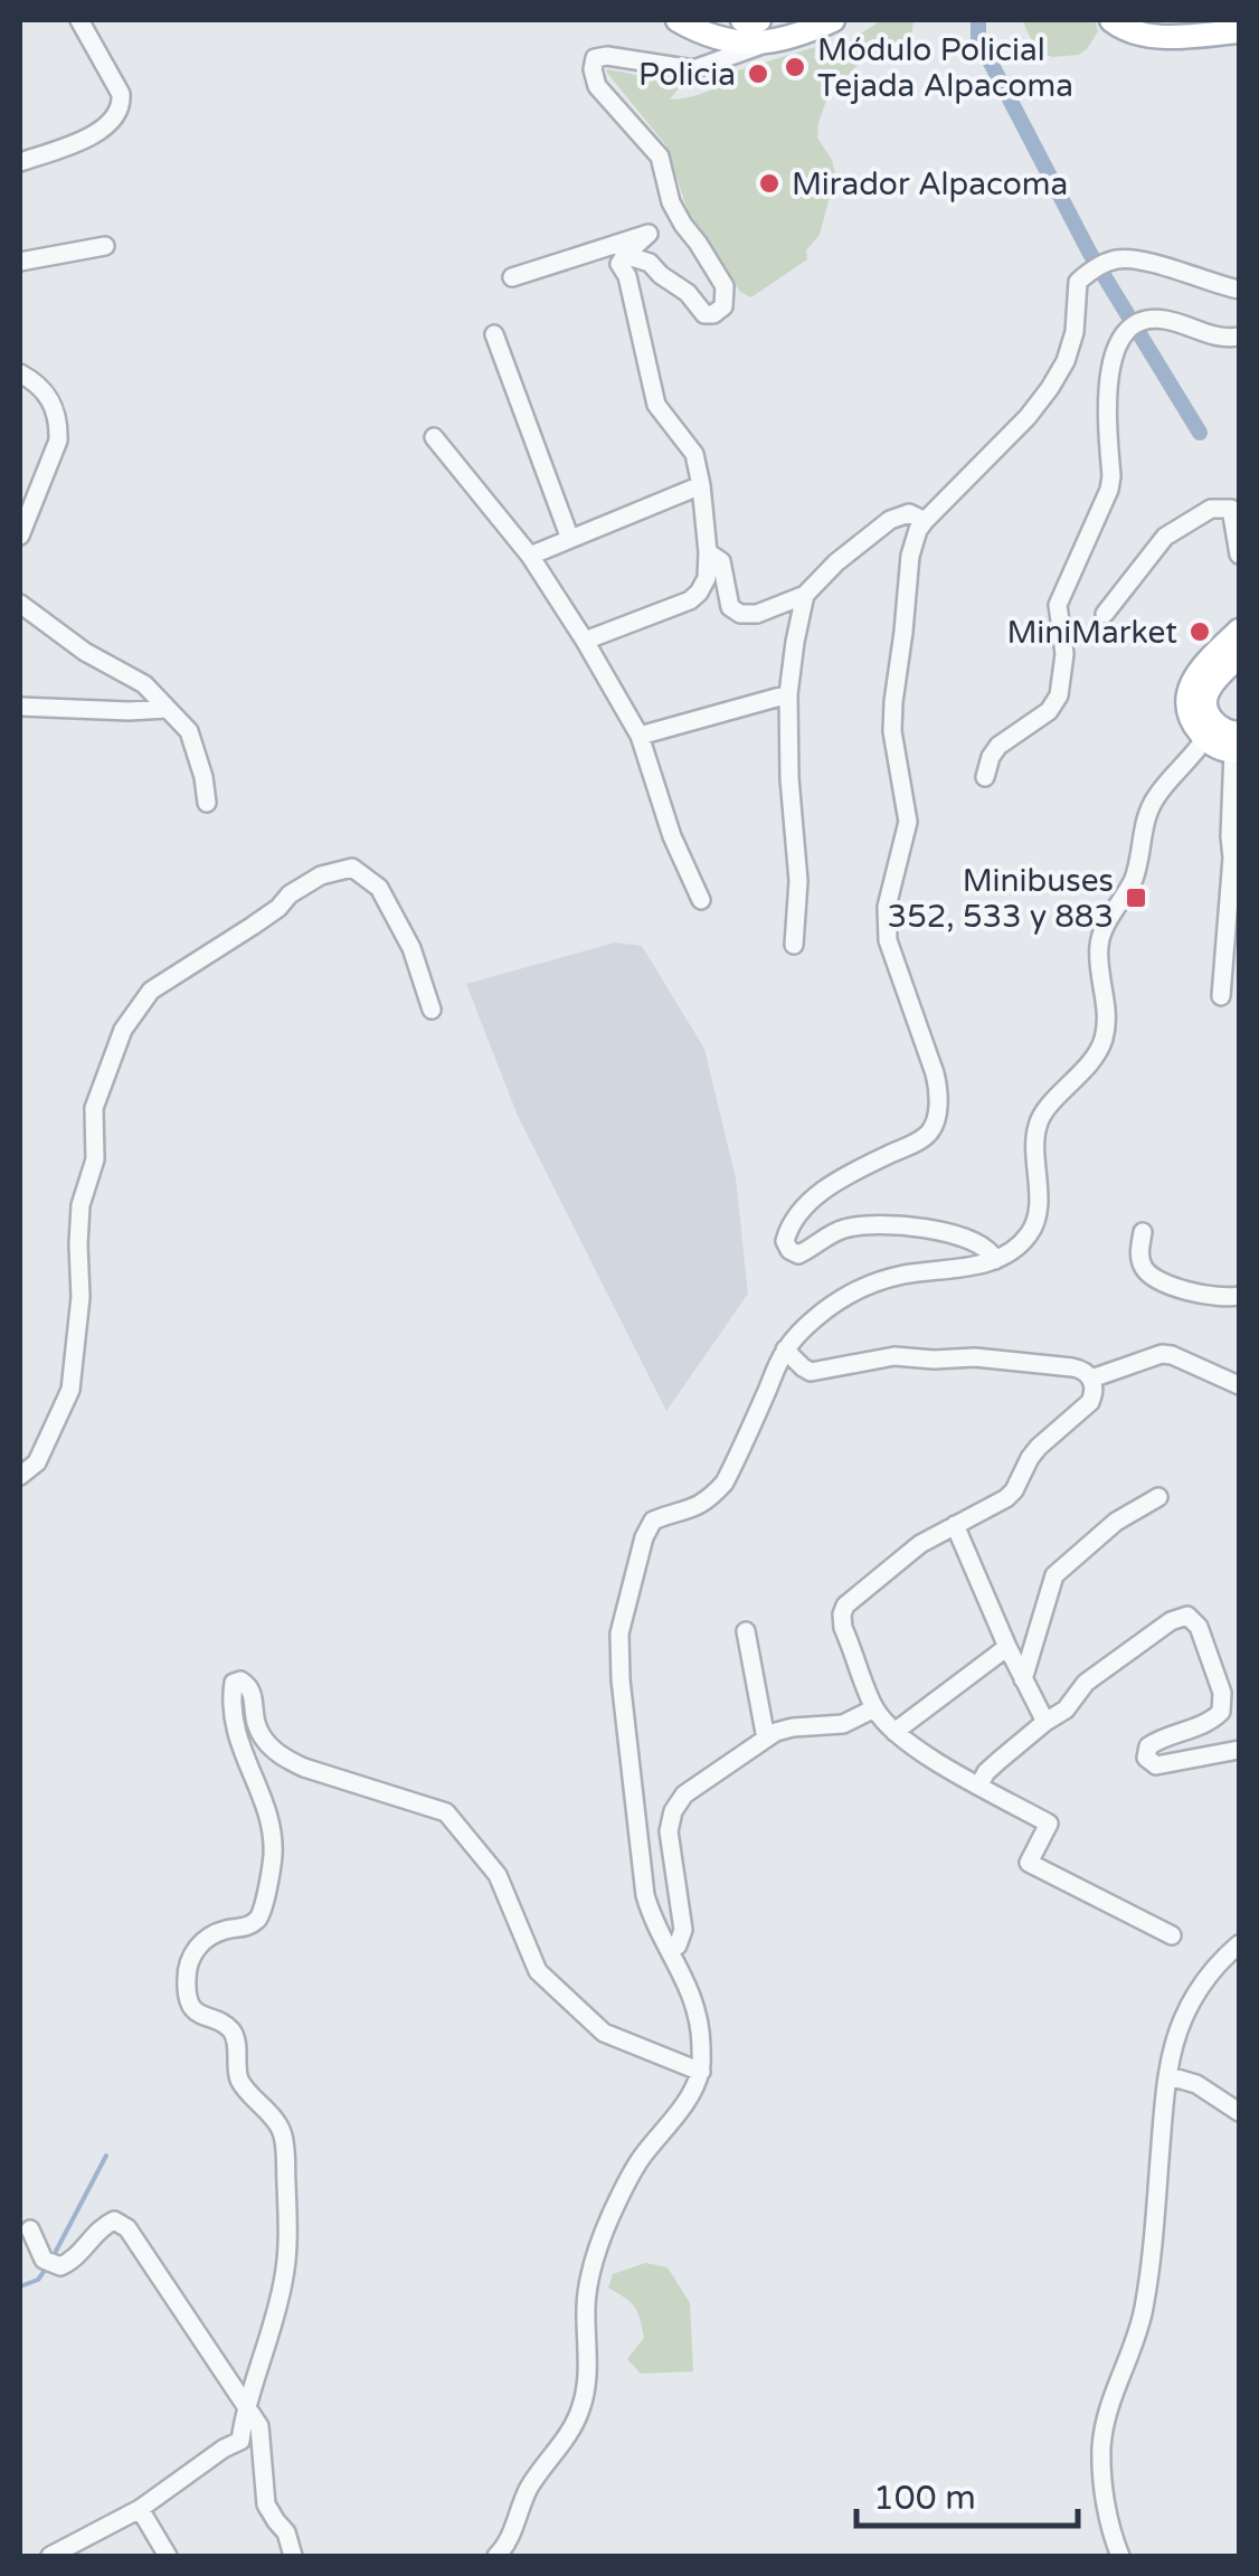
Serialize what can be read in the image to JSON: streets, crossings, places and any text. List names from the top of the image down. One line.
{"places":{"other":["Módulo Policial Tejada Alpacoma","Policia","Mirador Alpacoma","MiniMarket"],"transit":["Minibuses 352, 533 y 883"]},"scale_bar":"100 m"}
